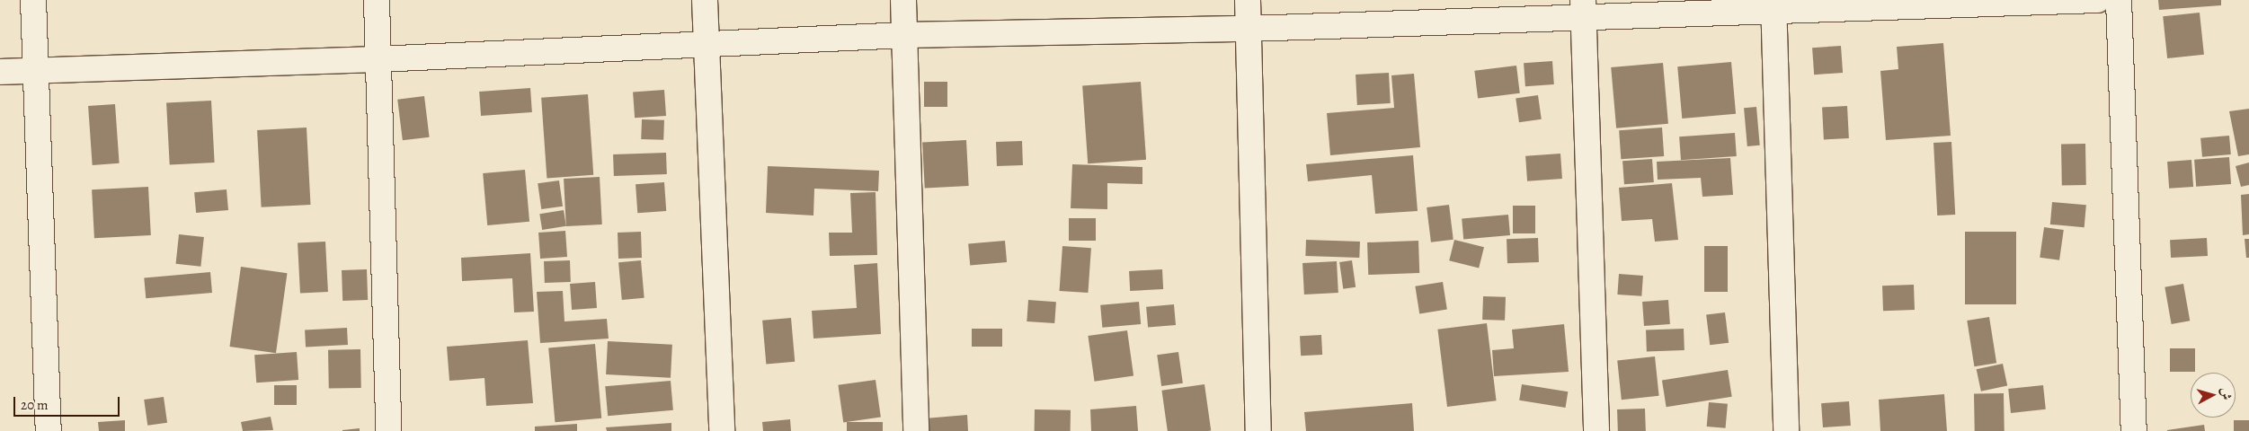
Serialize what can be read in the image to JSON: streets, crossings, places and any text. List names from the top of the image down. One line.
{"scale_bar":"20 m","north":"right"}
